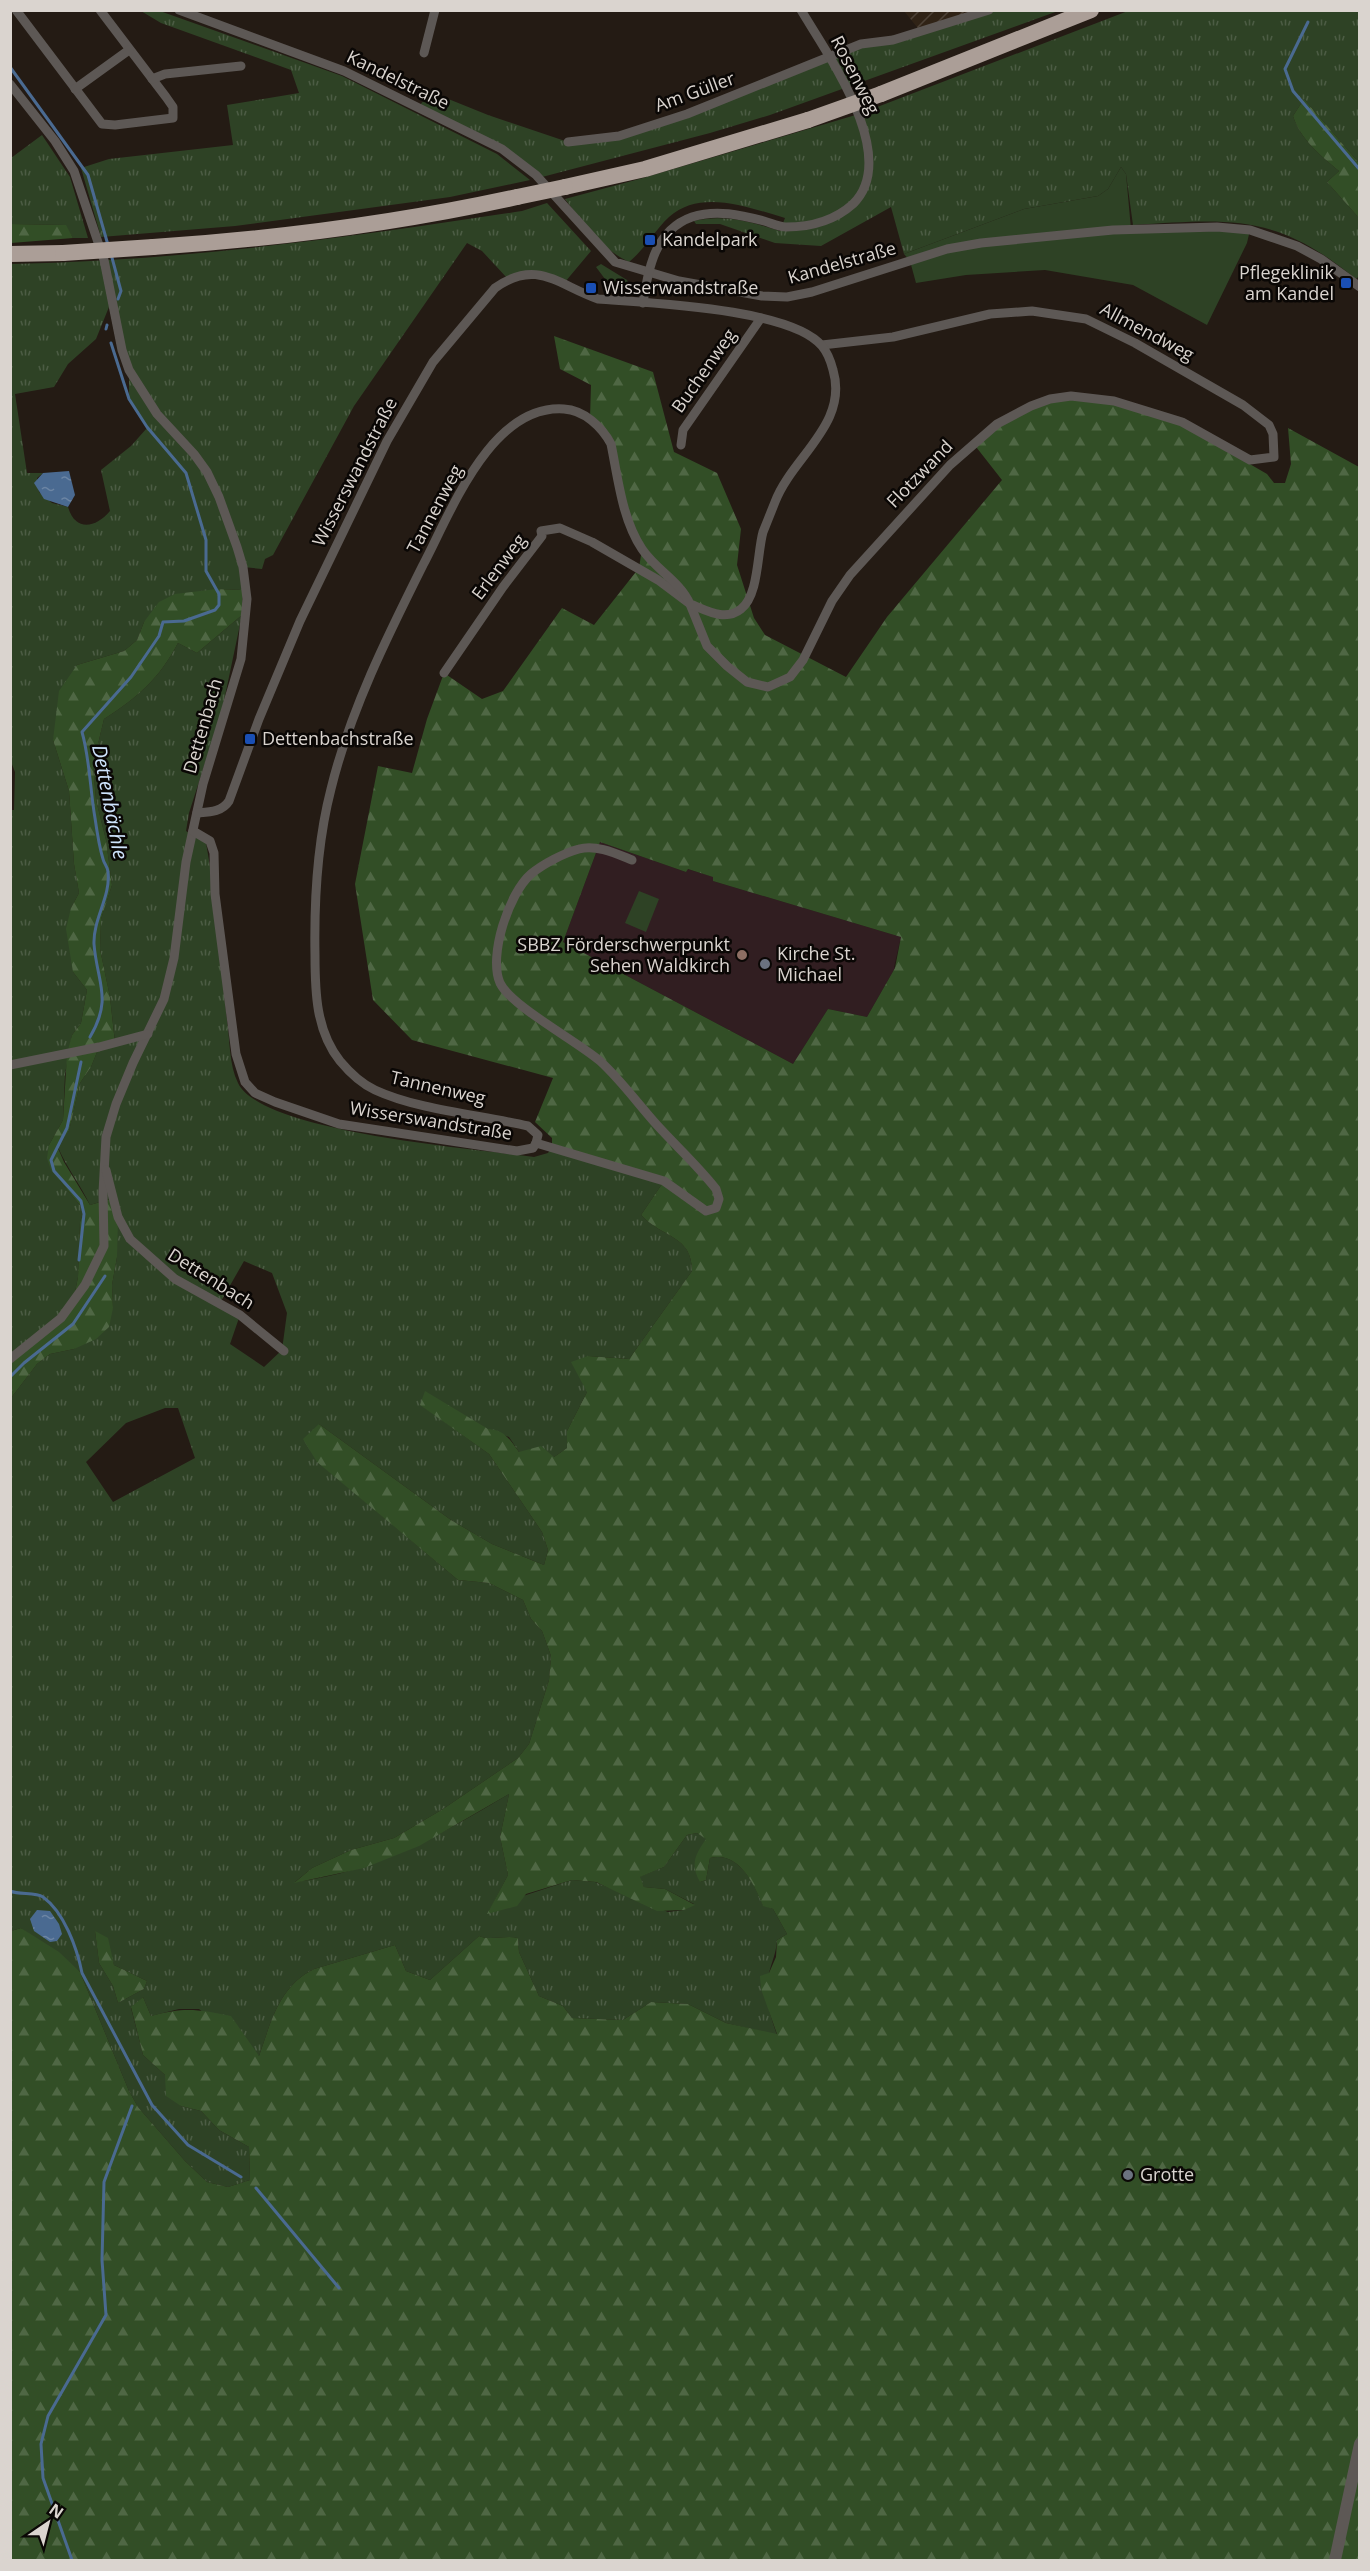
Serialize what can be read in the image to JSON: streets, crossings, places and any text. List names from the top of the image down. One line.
{"streets":{"street":["Rosenweg","Kandelstraße","Am Güller","Allmendweg","Buchenweg","Wisserswandstraße","Flotzwand","Tannenweg","Erlenweg","Dettenbach"]},"crossings":[["Rosenweg","Kandelstraße"],["Rosenweg","Am Güller"],["Rosenweg","Wisserswandstraße"],["Allmendweg","Flotzwand"],["Wisserswandstraße","Tannenweg"],["Wisserswandstraße","Dettenbach"],["Flotzwand","Tannenweg"],["Flotzwand","Erlenweg"],["Tannenweg","Erlenweg"]],"water":["Dettenbächle"],"places":{"transit":["Kandelpark","Pflegeklinik am Kandel","Wisserwandstraße","Dettenbachstraße"],"other":["SBBZ Förderschwerpunkt Sehen Waldkirch","Kirche St. Michael","Grotte"]},"north":"top right"}
